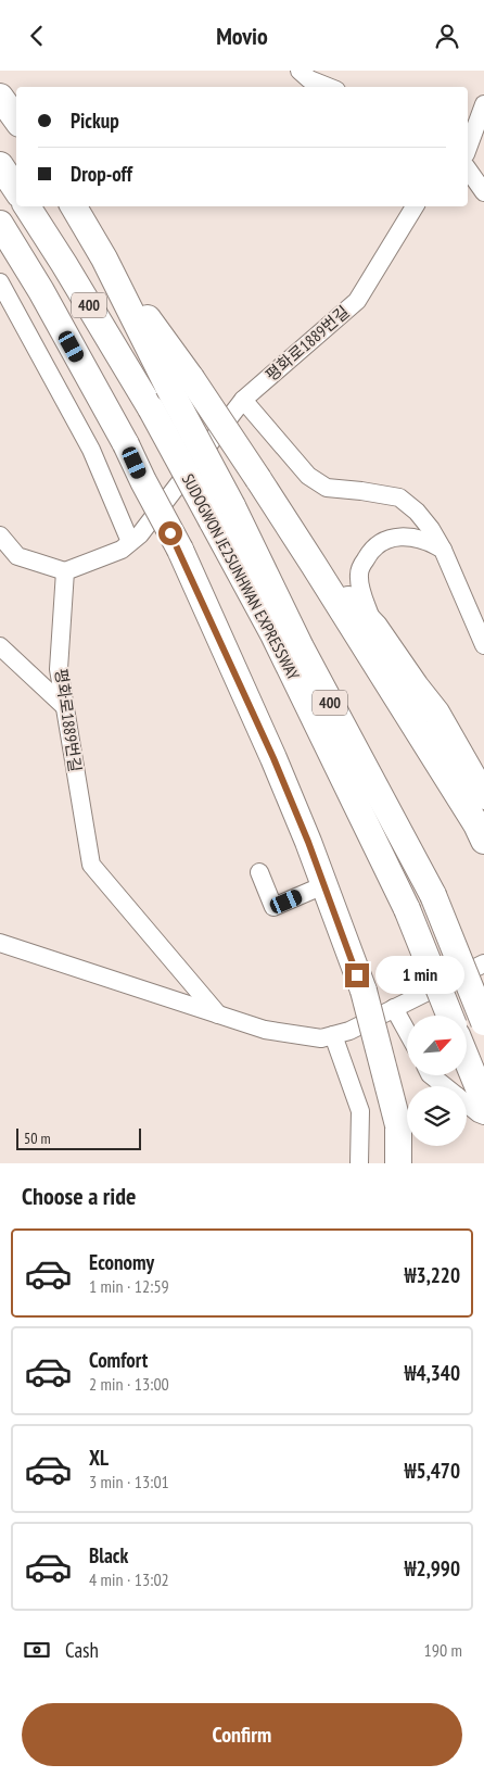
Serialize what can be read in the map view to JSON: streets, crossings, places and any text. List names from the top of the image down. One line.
{"streets":{"highway":["400","SUDOGWON JE2SUNHWAN EXPRESSWAY"],"street":["평화로1889번길"]},"scale_bar":"50 m","north":"top right","page":{"header":"Movio","banner":["Pickup","Drop-off"],"bubble":"1 min","scale":"50 m","heading":"Choose a ride","list":[{"name":"Economy","note":"1 min · 12:59","value":"₩3,220"},{"name":"Comfort","note":"2 min · 13:00","value":"₩4,340"},{"name":"XL","note":"3 min · 13:01","value":"₩5,470"},{"name":"Black","note":"4 min · 13:02","value":"₩2,990"}],"pay":["Cash","190 m"],"buttons":"Confirm"}}
